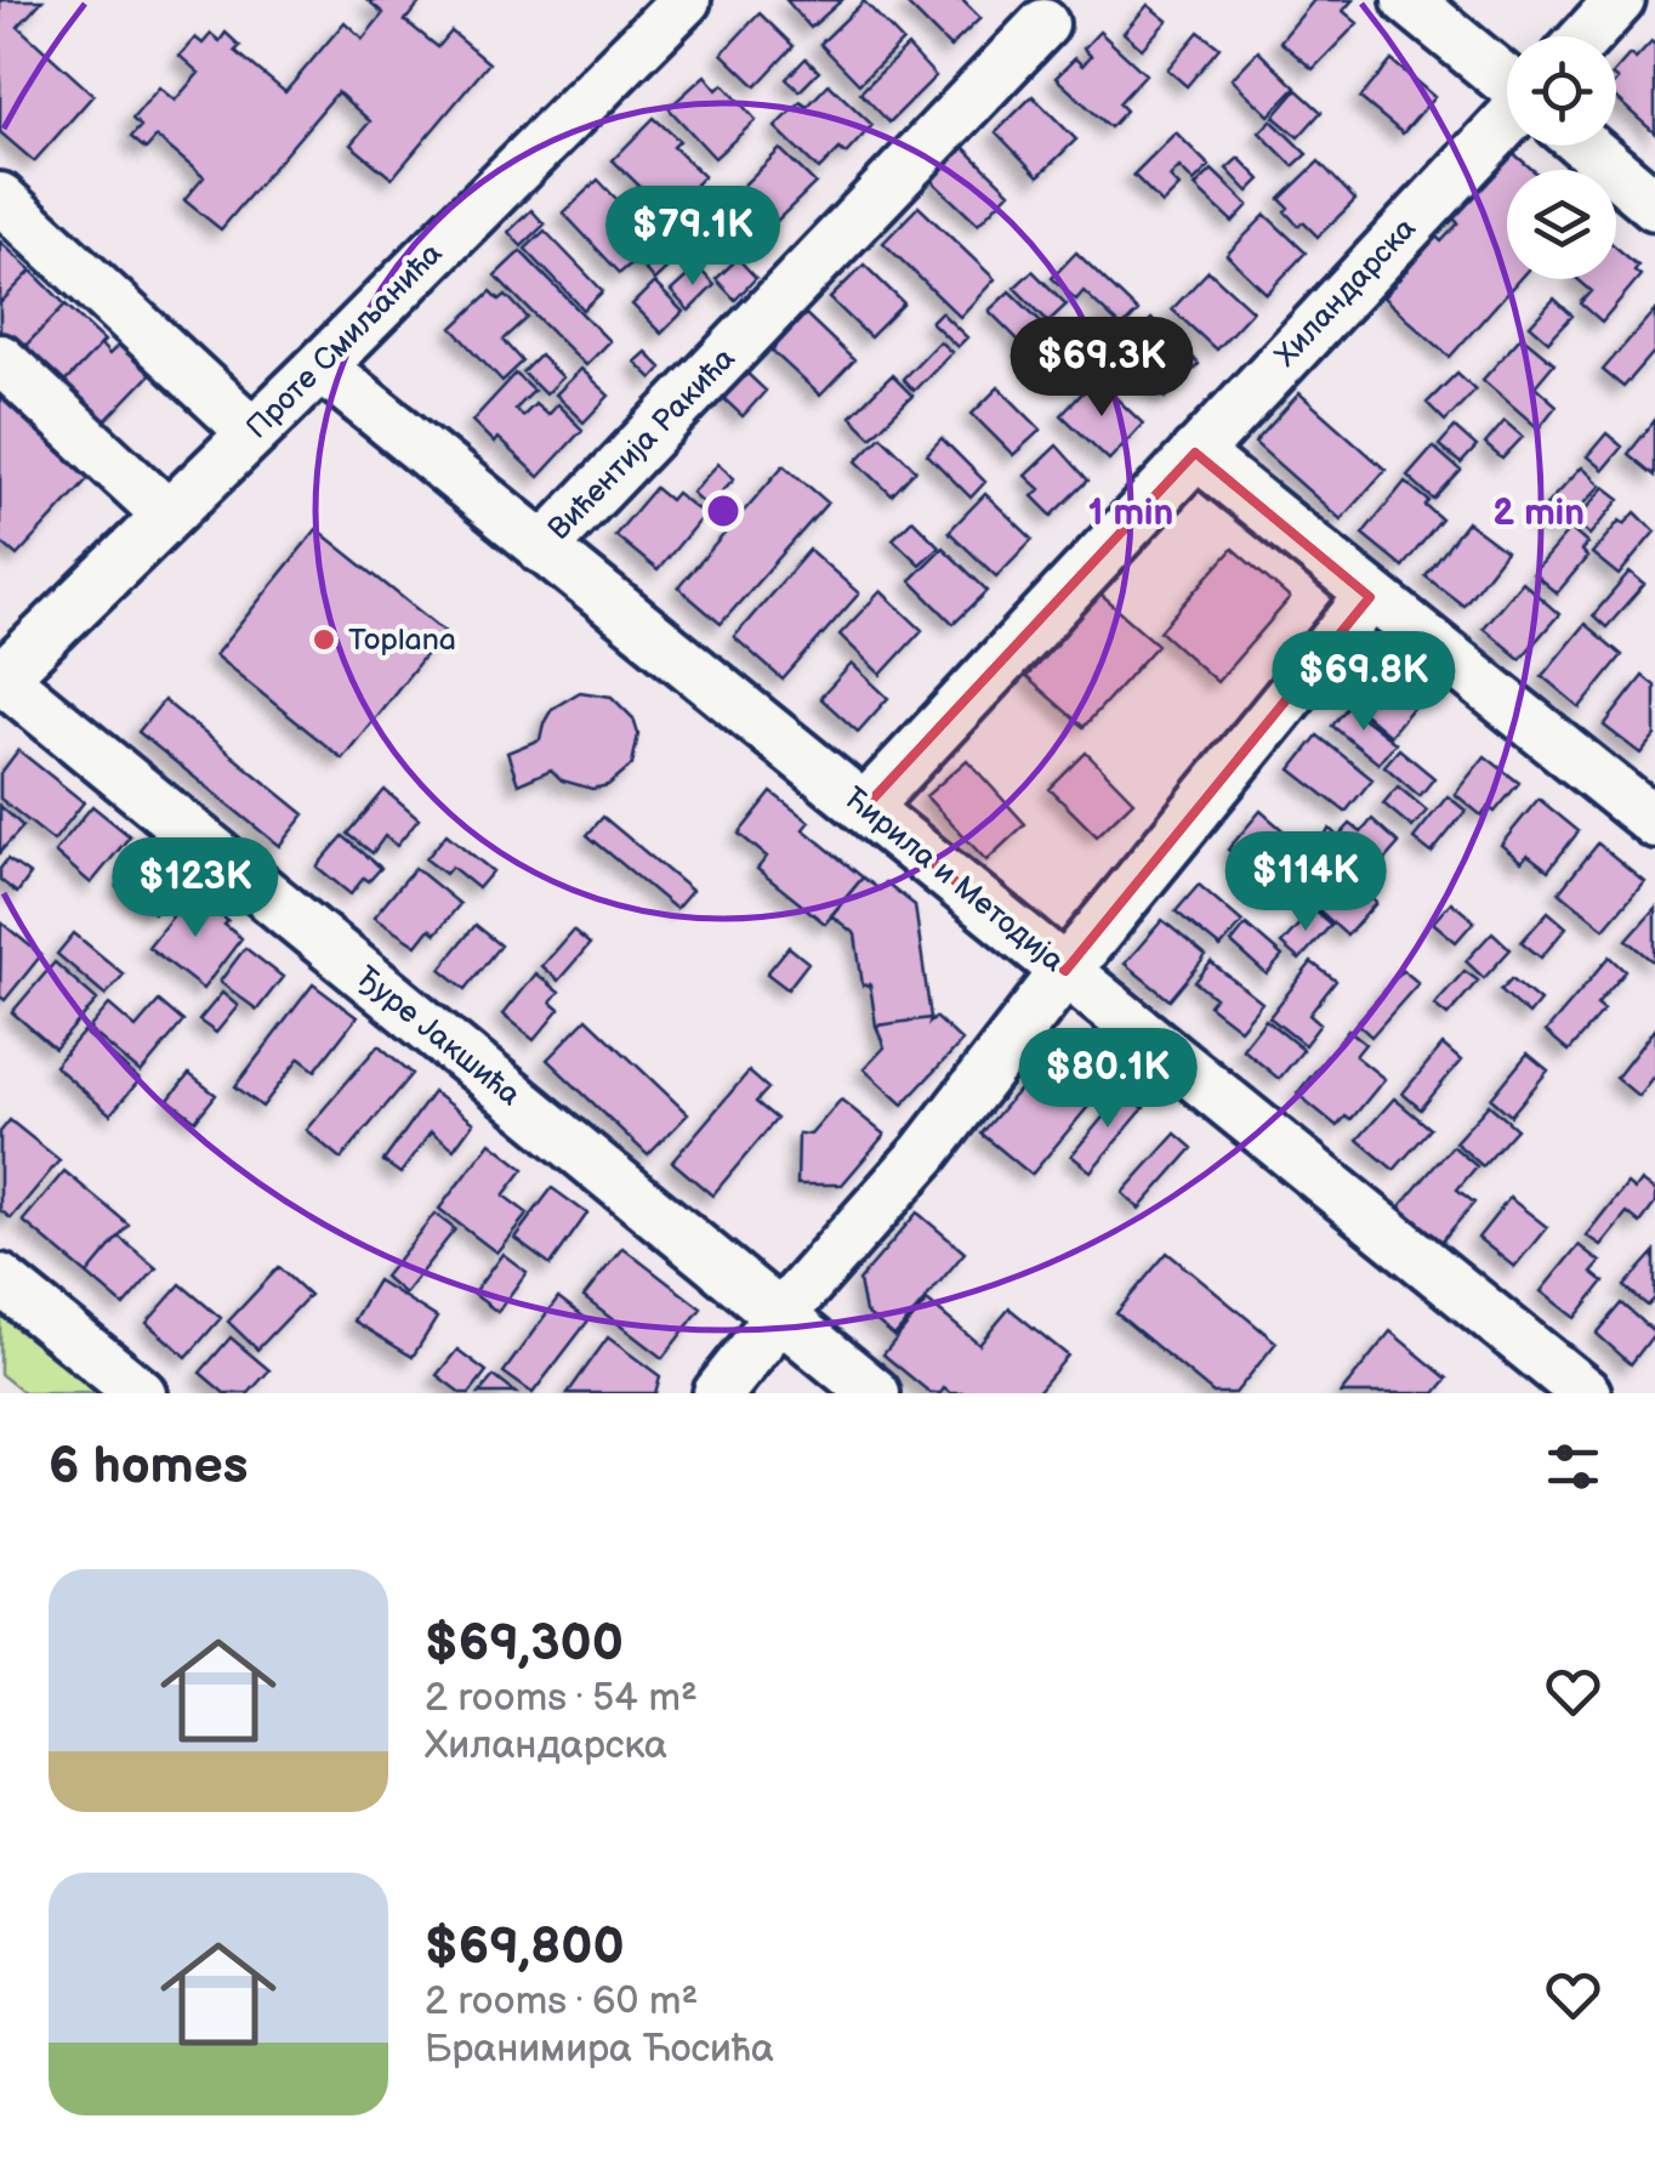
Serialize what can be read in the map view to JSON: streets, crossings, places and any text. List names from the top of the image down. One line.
{"streets":{"street":["Хиландарска","Проте Смиљанића","Вићентија Ракића","Ћирила и Методија","Ђуре Јакшића"]},"crossings":[["Хиландарска","Ћирила и Методија"],["Проте Смиљанића","Ћирила и Методија"],["Проте Смиљанића","Ђуре Јакшића"],["Вићентија Ракића","Ћирила и Методија"]],"places":["Toplana"],"page":{"price":["$79.1K","$69.3K","$69.8K","$114K","$123K","$80.1K"],"heading":"6 homes","list":[{"name":"$69,300","note":"2 rooms · 54 m² · Хиландарска"},{"name":"$69,800","note":"2 rooms · 60 m² · Бранимира Ћосића"}]},"rings":["1 min","2 min"]}
